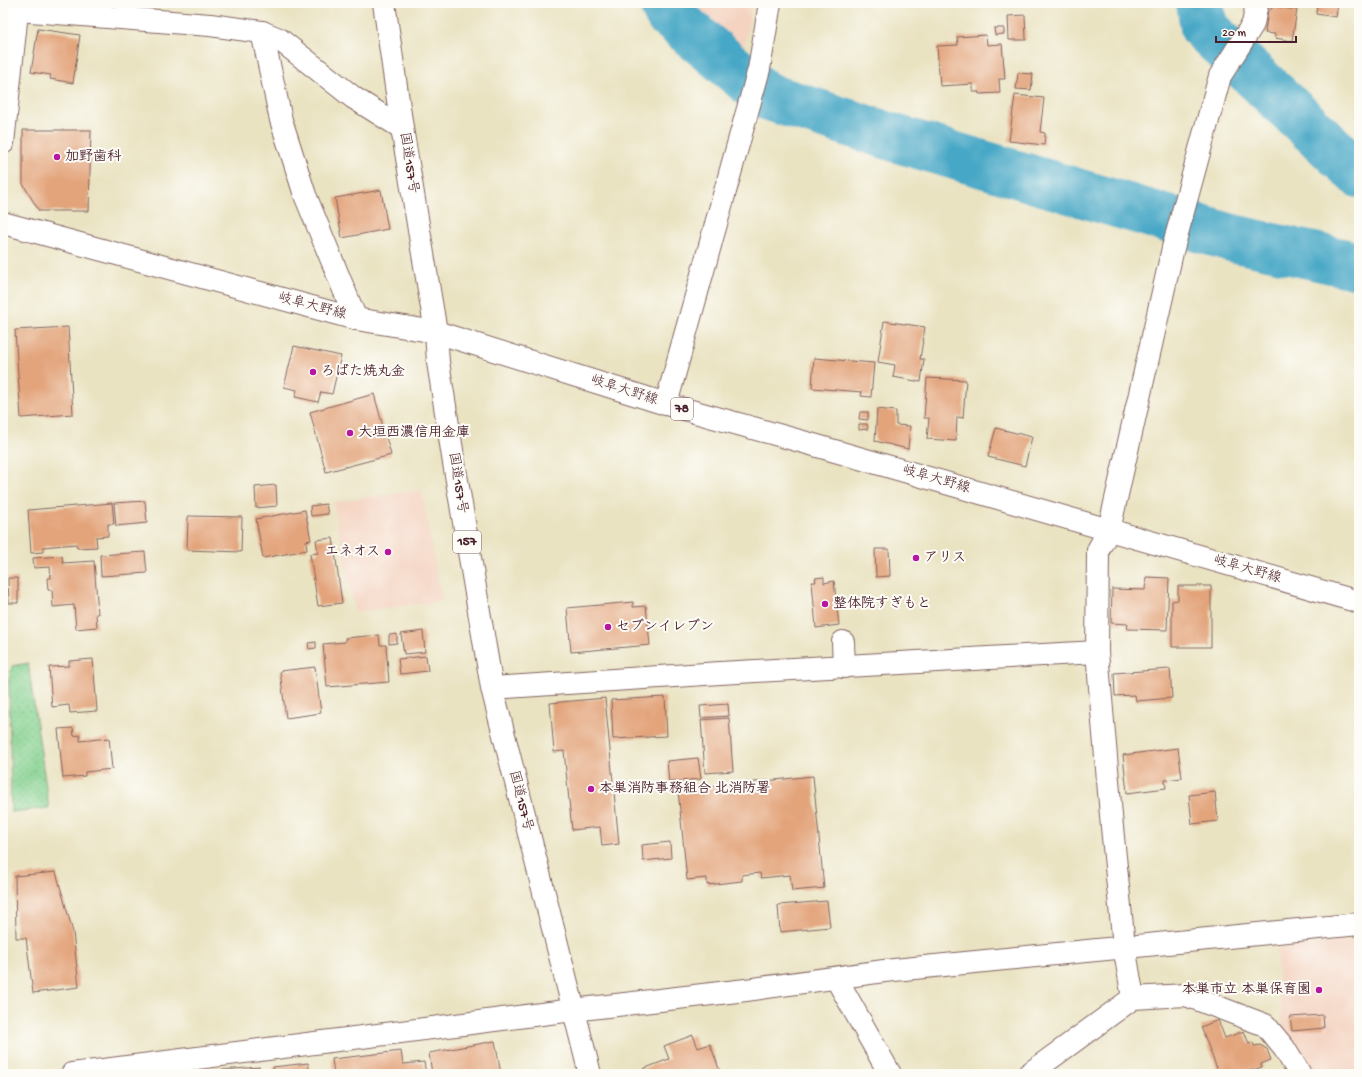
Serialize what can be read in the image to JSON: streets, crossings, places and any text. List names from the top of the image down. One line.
{"streets":{"main road":["国道157号","岐阜大野線","78","157"]},"crossings":[["国道157号","岐阜大野線"]],"places":["加野歯科","ろばた焼丸金","大垣西濃信用金庫","エネオス","アリス","整体院すぎもと","セブンイレブン","本巣消防事務組合 北消防署","本巣市立 本巣保育園"],"scale_bar":"20 m"}
